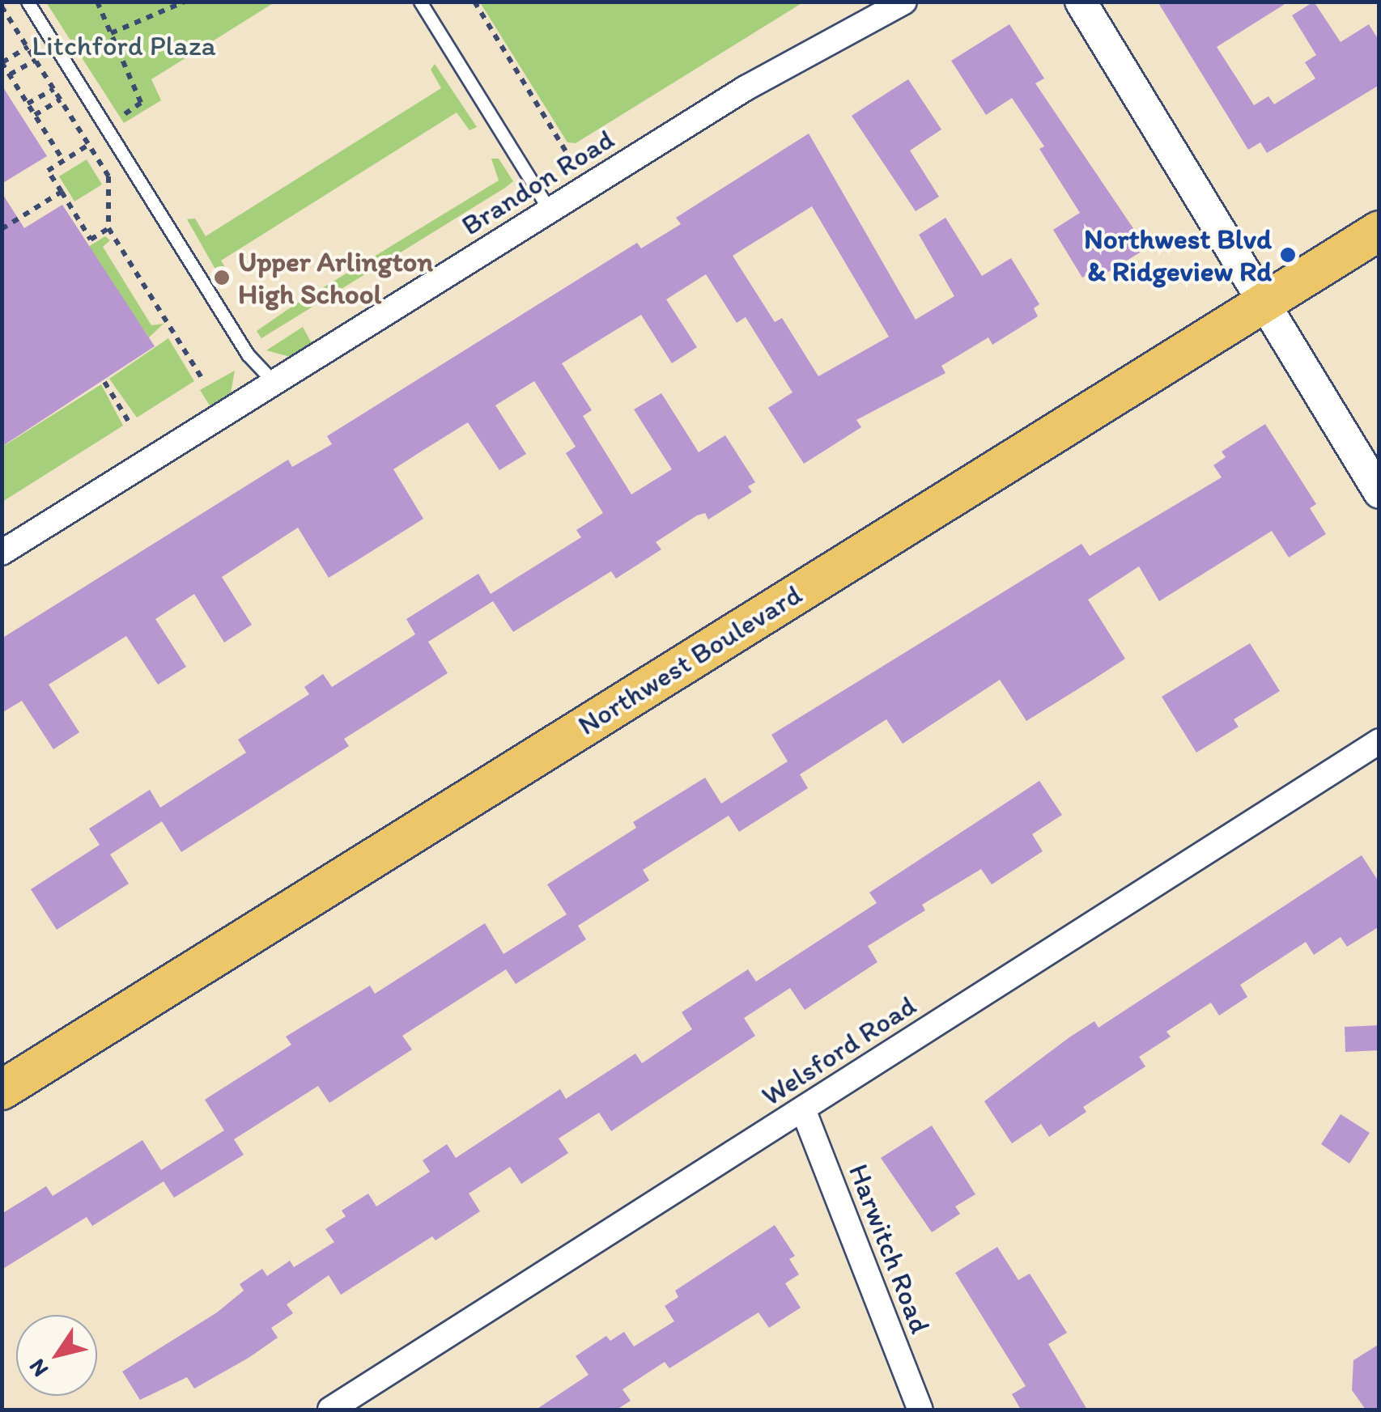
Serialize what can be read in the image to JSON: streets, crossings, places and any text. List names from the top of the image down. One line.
{"streets":{"main road":["Northwest Boulevard"],"street":["Brandon Road","Welsford Road","Harwitch Road"]},"crossings":[["Welsford Road","Harwitch Road"]],"parks":["Litchford Plaza"],"places":["Northwest Blvd & Ridgeview Rd","Upper Arlington High School"],"north":"bottom left"}
